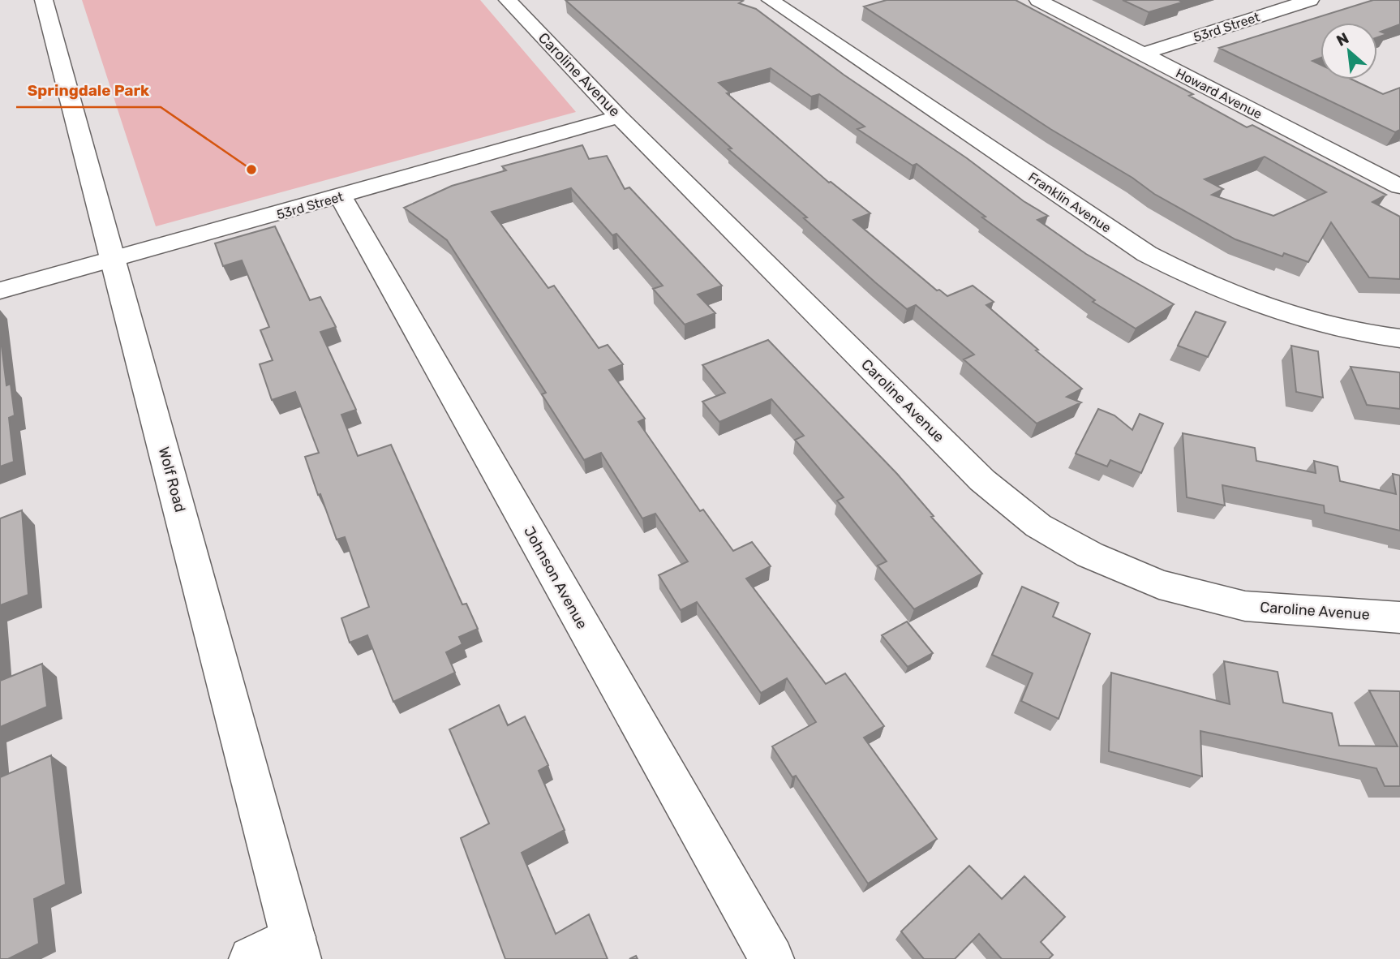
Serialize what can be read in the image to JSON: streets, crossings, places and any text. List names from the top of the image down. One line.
{"streets":{"street":["53rd Street","Caroline Avenue","Howard Avenue","Franklin Avenue","Wolf Road","Johnson Avenue"]},"crossings":[["53rd Street","Caroline Avenue"],["53rd Street","Howard Avenue"],["53rd Street","Wolf Road"],["53rd Street","Johnson Avenue"]],"places":["Springdale Park"],"north":"top left"}
